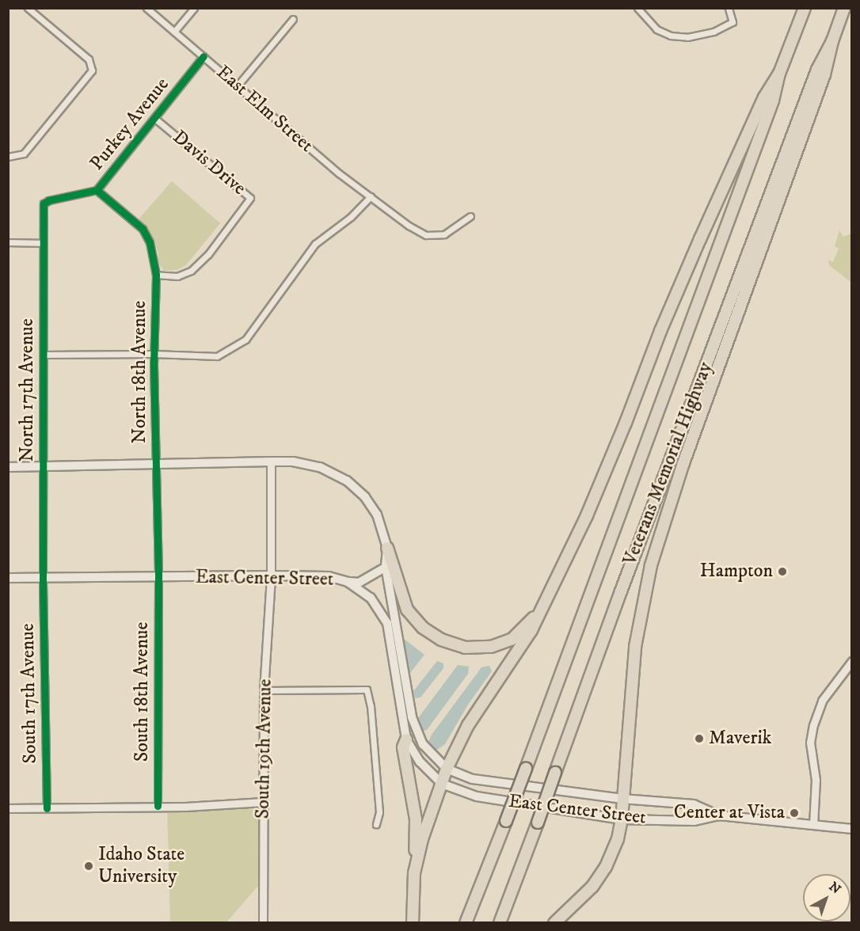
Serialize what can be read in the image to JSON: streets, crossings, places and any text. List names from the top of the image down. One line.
{"streets":{"highway":["Veterans Memorial Highway"],"main road":["East Center Street"],"street":["East Elm Street","Purkey Avenue","Davis Drive","North 18th Avenue","North 17th Avenue","South 18th Avenue","South 17th Avenue","South 19th Avenue"]},"crossings":[["East Elm Street","Purkey Avenue"],["Purkey Avenue","Davis Drive"],["Purkey Avenue","North 18th Avenue"],["Purkey Avenue","North 17th Avenue"],["Davis Drive","North 18th Avenue"],["North 18th Avenue","East Center Street"],["North 18th Avenue","South 18th Avenue"],["North 17th Avenue","East Center Street"],["North 17th Avenue","South 17th Avenue"],["East Center Street","South 18th Avenue"],["East Center Street","South 17th Avenue"],["East Center Street","South 19th Avenue"]],"places":["Hampton","Maverik","Center at Vista","Idaho State University"],"north":"top right"}
